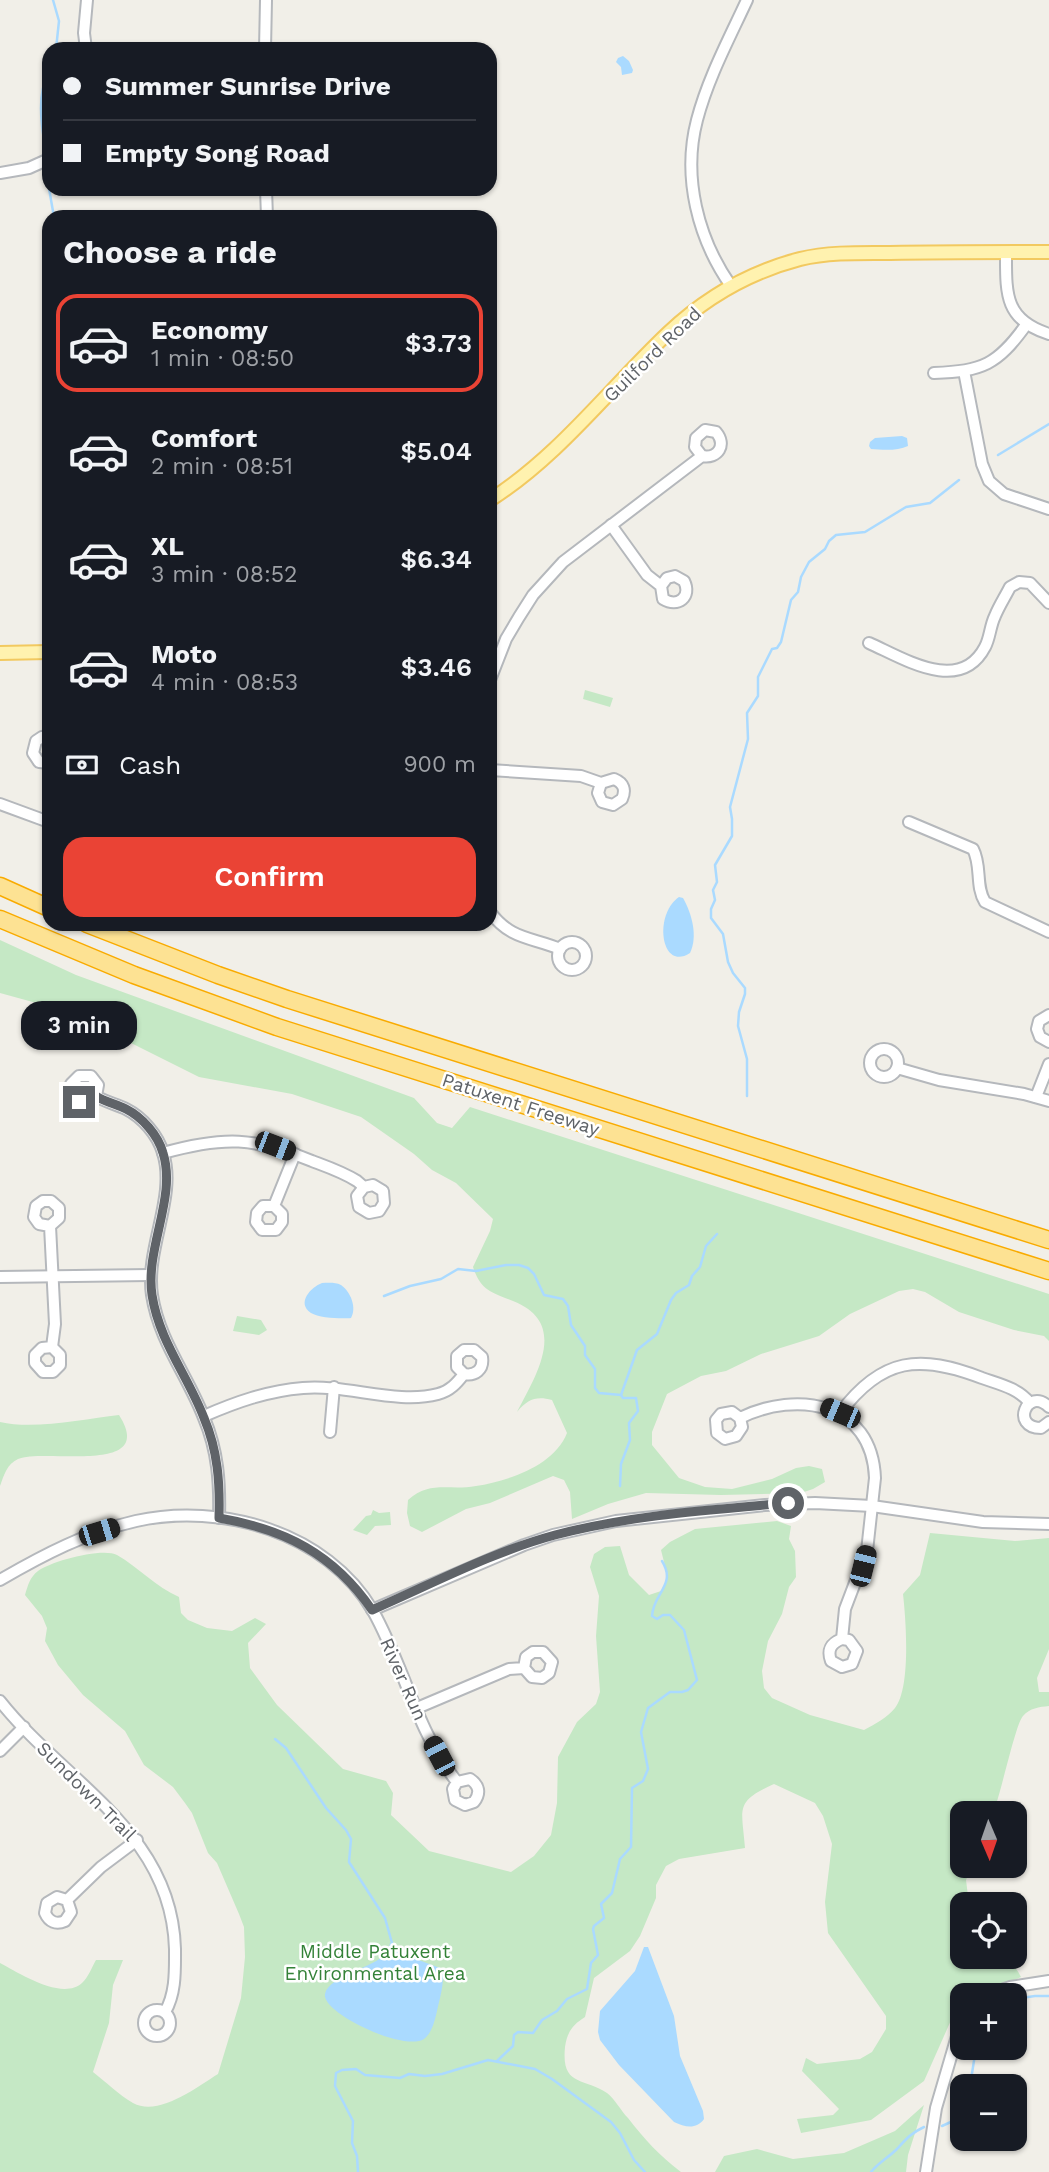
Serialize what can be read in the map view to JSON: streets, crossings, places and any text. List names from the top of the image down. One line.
{"streets":{"highway":["Patuxent Freeway"],"main road":["Guilford Road"],"street":["River Run","Sundown Trail"]},"parks":["Middle Patuxent Environmental Area"],"north":"bottom","page":{"banner":["Summer Sunrise Drive","Empty Song Road"],"heading":"Choose a ride","list":[{"name":"Economy","note":"1 min · 08:50","value":"$3.73"},{"name":"Comfort","note":"2 min · 08:51","value":"$5.04"},{"name":"XL","note":"3 min · 08:52","value":"$6.34"},{"name":"Moto","note":"4 min · 08:53","value":"$3.46"}],"pay":["Cash","900 m"],"buttons":"Confirm","bubble":"3 min","map_buttons":["+","−"]}}
